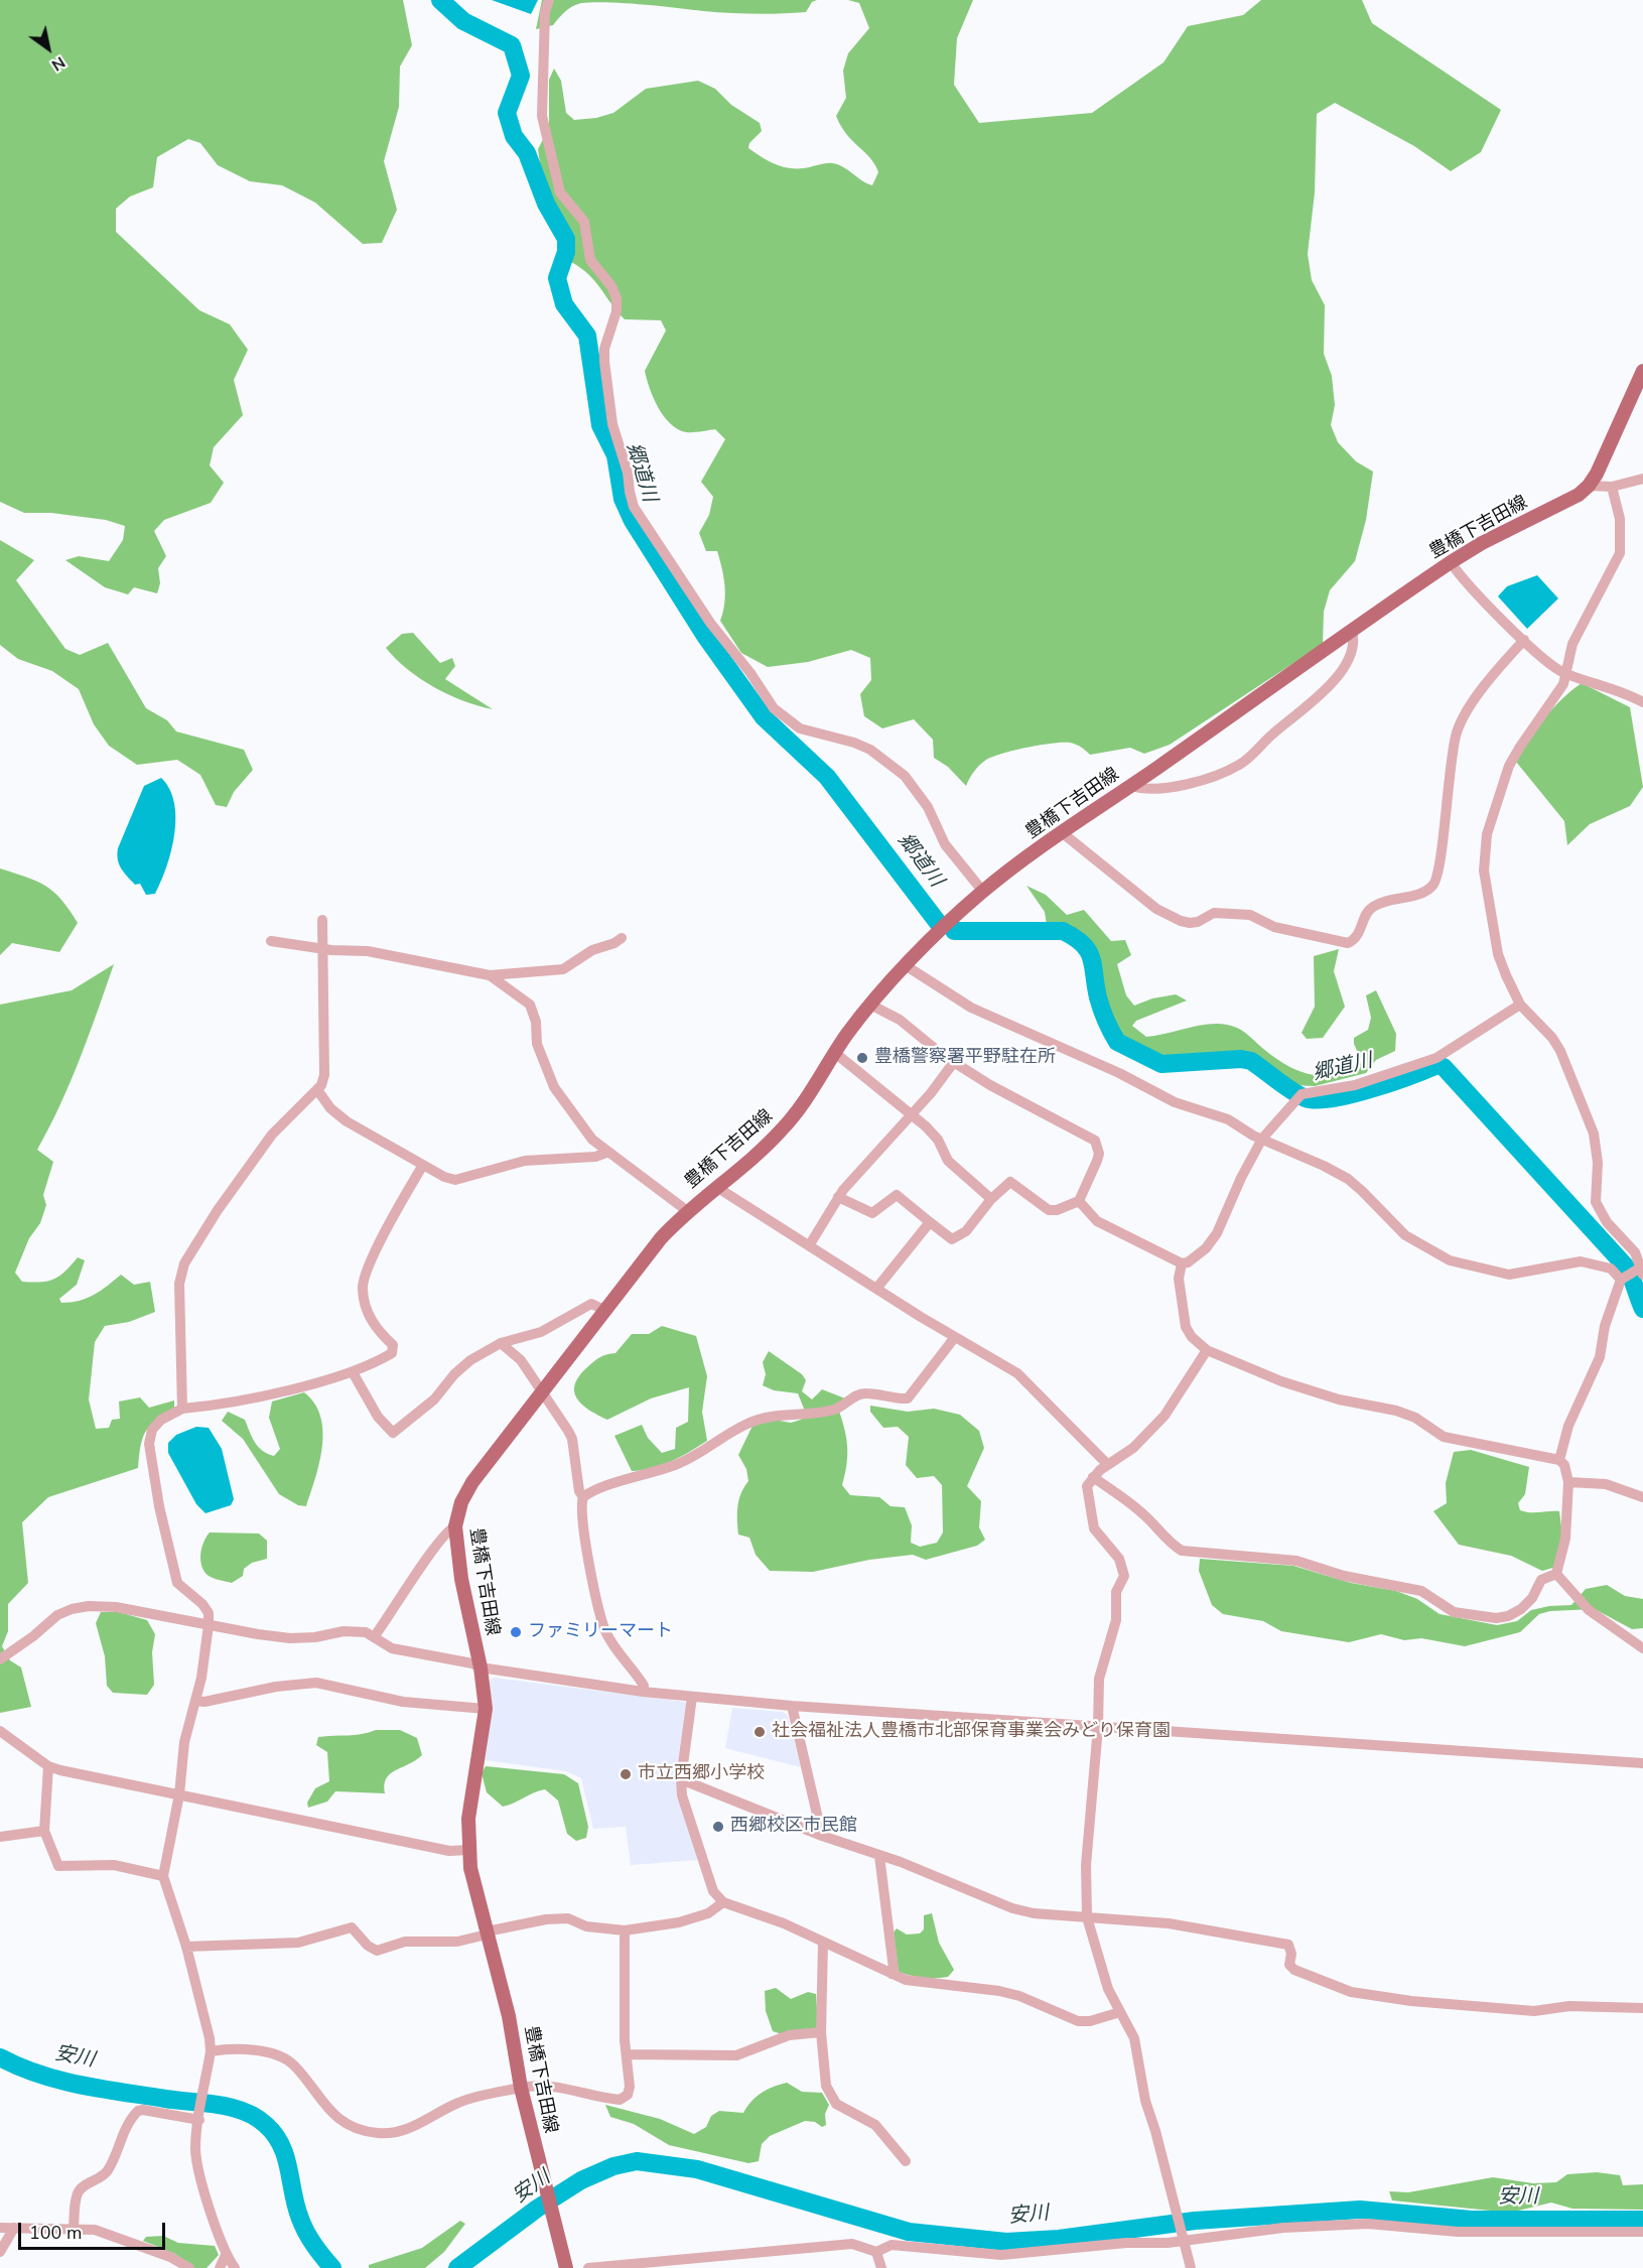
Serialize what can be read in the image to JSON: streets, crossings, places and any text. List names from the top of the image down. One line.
{"streets":{"main road":["豊橋下吉田線"]},"water":["郷道川","安川"],"places":["豊橋警察署平野駐在所","ファミリーマート","社会福祉法人豊橋市北部保育事業会みどり保育園","市立西郷小学校","西郷校区市民館"],"scale_bar":"100 m","north":"bottom right"}
